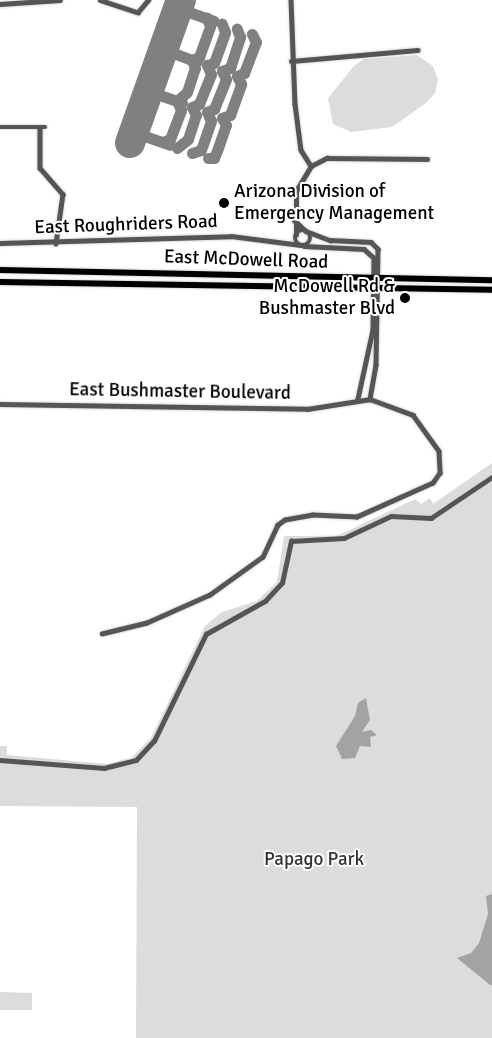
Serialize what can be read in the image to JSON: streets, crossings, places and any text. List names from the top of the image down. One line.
{"streets":{"main road":["East McDowell Road"],"street":["East Roughriders Road","East Bushmaster Boulevard"]},"parks":["Papago Park"],"places":["Arizona Division of Emergency Management","McDowell Rd & Bushmaster Blvd"]}
